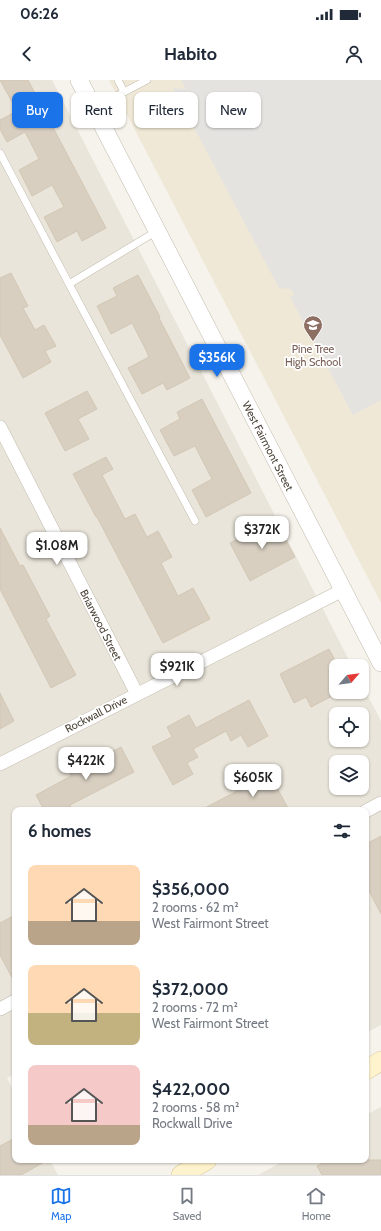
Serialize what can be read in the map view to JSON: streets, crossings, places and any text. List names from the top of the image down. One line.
{"streets":{"street":["West Fairmont Street","Briarwood Street","Rockwall Drive"]},"crossings":[["West Fairmont Street","Rockwall Drive"],["Briarwood Street","Rockwall Drive"]],"places":{"school or university":["Pine Tree High School"]},"north":"top right","page":{"status":"06:26","header":"Habito","chip":["Buy","Rent","Filters","New"],"price":["$356K","$372K","$1.08M","$921K","$422K","$605K"],"heading":"6 homes","list":[{"name":"$356,000","note":"2 rooms · 62 m² · West Fairmont Street"},{"name":"$372,000","note":"2 rooms · 72 m² · West Fairmont Street"},{"name":"$422,000","note":"2 rooms · 58 m² · Rockwall Drive"}],"tabs":["Map","Saved","Home"]}}
